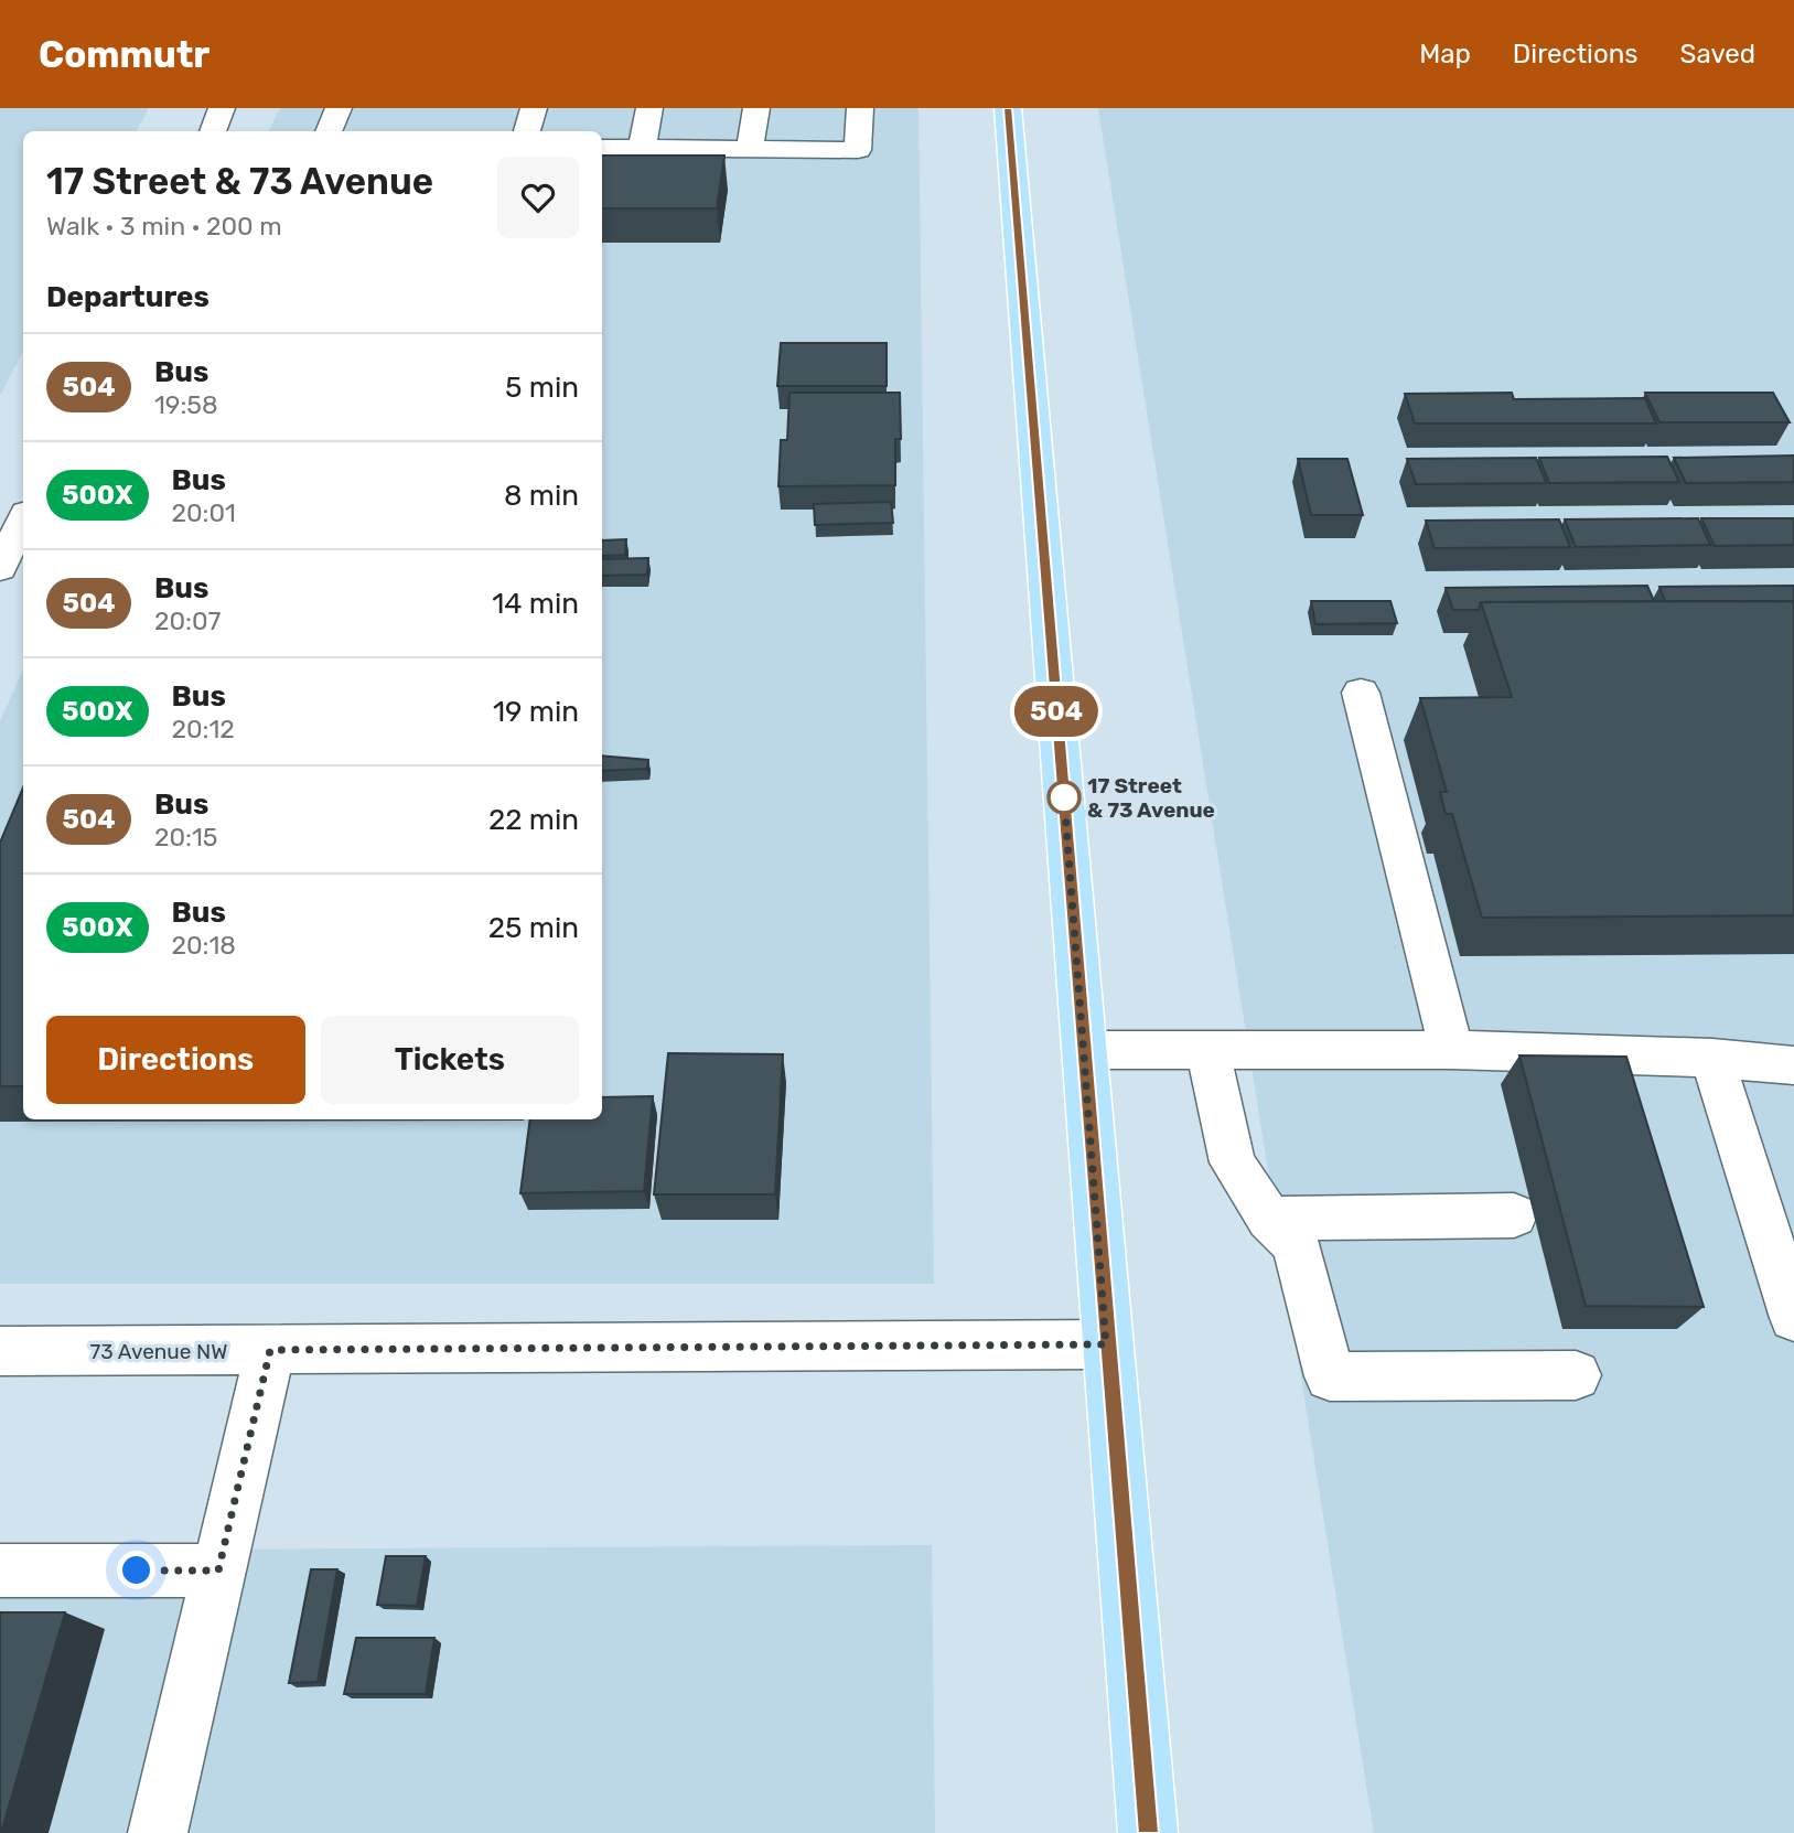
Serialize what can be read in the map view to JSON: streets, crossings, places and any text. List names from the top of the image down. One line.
{"streets":{"street":["73 Avenue NW"]},"places":["17 Street & 73 Avenue"],"lines":["bus line 504"],"page":{"header":"Commutr","nav":["Map","Directions","Saved"],"on_map":"504","heading":[["17 Street & 73 Avenue","Walk · 3 min · 200 m"],"Departures"],"list":[{"mark":"504","name":"Bus","note":"19:58","value":"5 min"},{"mark":"500X","name":"Bus","note":"20:01","value":"8 min"},{"mark":"504","name":"Bus","note":"20:07","value":"14 min"},{"mark":"500X","name":"Bus","note":"20:12","value":"19 min"},{"mark":"504","name":"Bus","note":"20:15","value":"22 min"},{"mark":"500X","name":"Bus","note":"20:18","value":"25 min"}],"buttons":["Directions","Tickets"]}}
